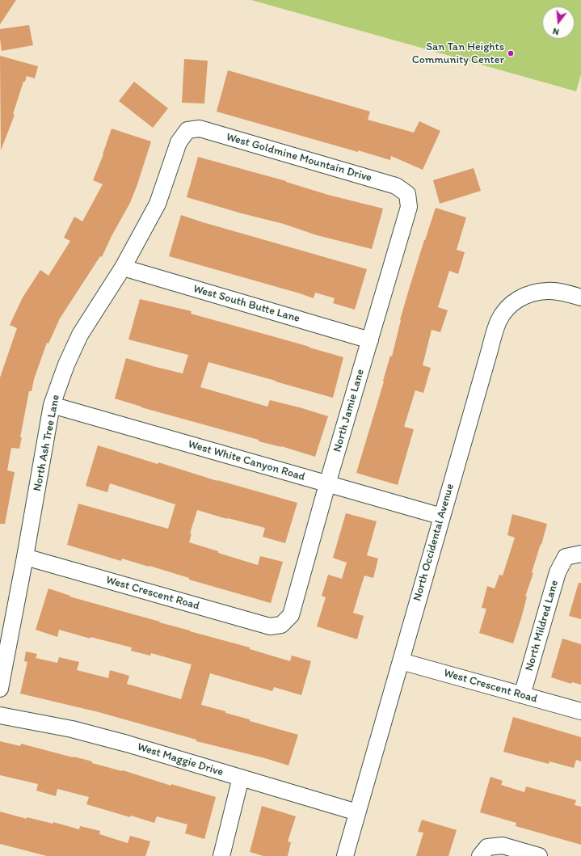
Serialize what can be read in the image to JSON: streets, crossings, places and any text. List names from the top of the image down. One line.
{"streets":{"street":["West Goldmine Mountain Drive","West South Butte Lane","North Jamie Lane","North Ash Tree Lane","West White Canyon Road","North Occidental Avenue","West Crescent Road","North Mildred Lane","West Maggie Drive"]},"crossings":[["West Goldmine Mountain Drive","North Jamie Lane"],["West Goldmine Mountain Drive","North Ash Tree Lane"],["West South Butte Lane","North Jamie Lane"],["West South Butte Lane","North Ash Tree Lane"],["North Jamie Lane","West White Canyon Road"],["North Jamie Lane","West Crescent Road"],["North Ash Tree Lane","West White Canyon Road"],["North Ash Tree Lane","West Crescent Road"],["West White Canyon Road","North Occidental Avenue"],["North Occidental Avenue","West Crescent Road"],["North Occidental Avenue","West Maggie Drive"],["West Crescent Road","North Mildred Lane"]],"places":["San Tan Heights Community Center"],"north":"bottom"}
